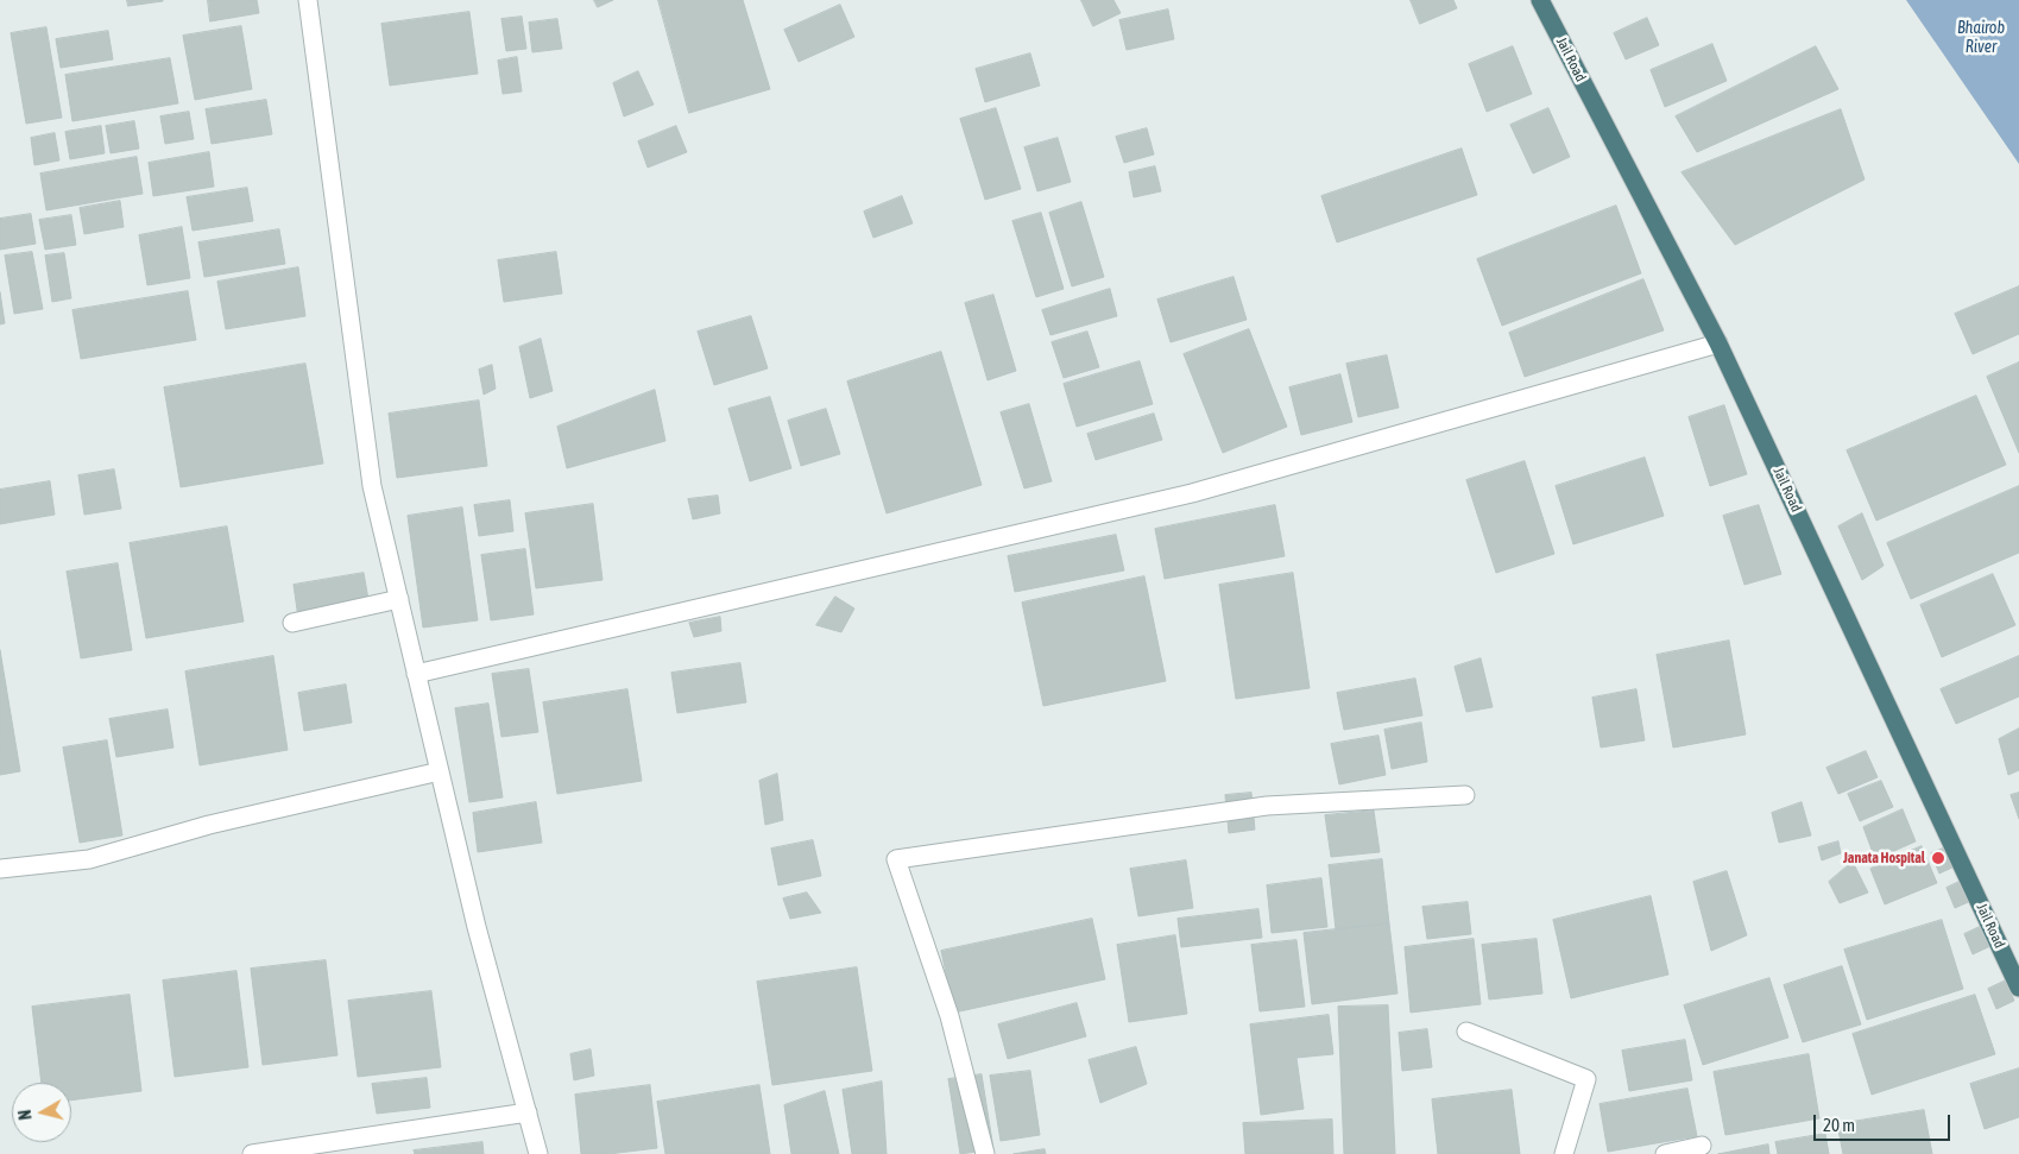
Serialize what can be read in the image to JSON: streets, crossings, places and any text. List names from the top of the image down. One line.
{"streets":{"highway":["Jail Road"]},"water":["Bhairob River"],"places":["Janata Hospital"],"scale_bar":"20 m","north":"left"}
